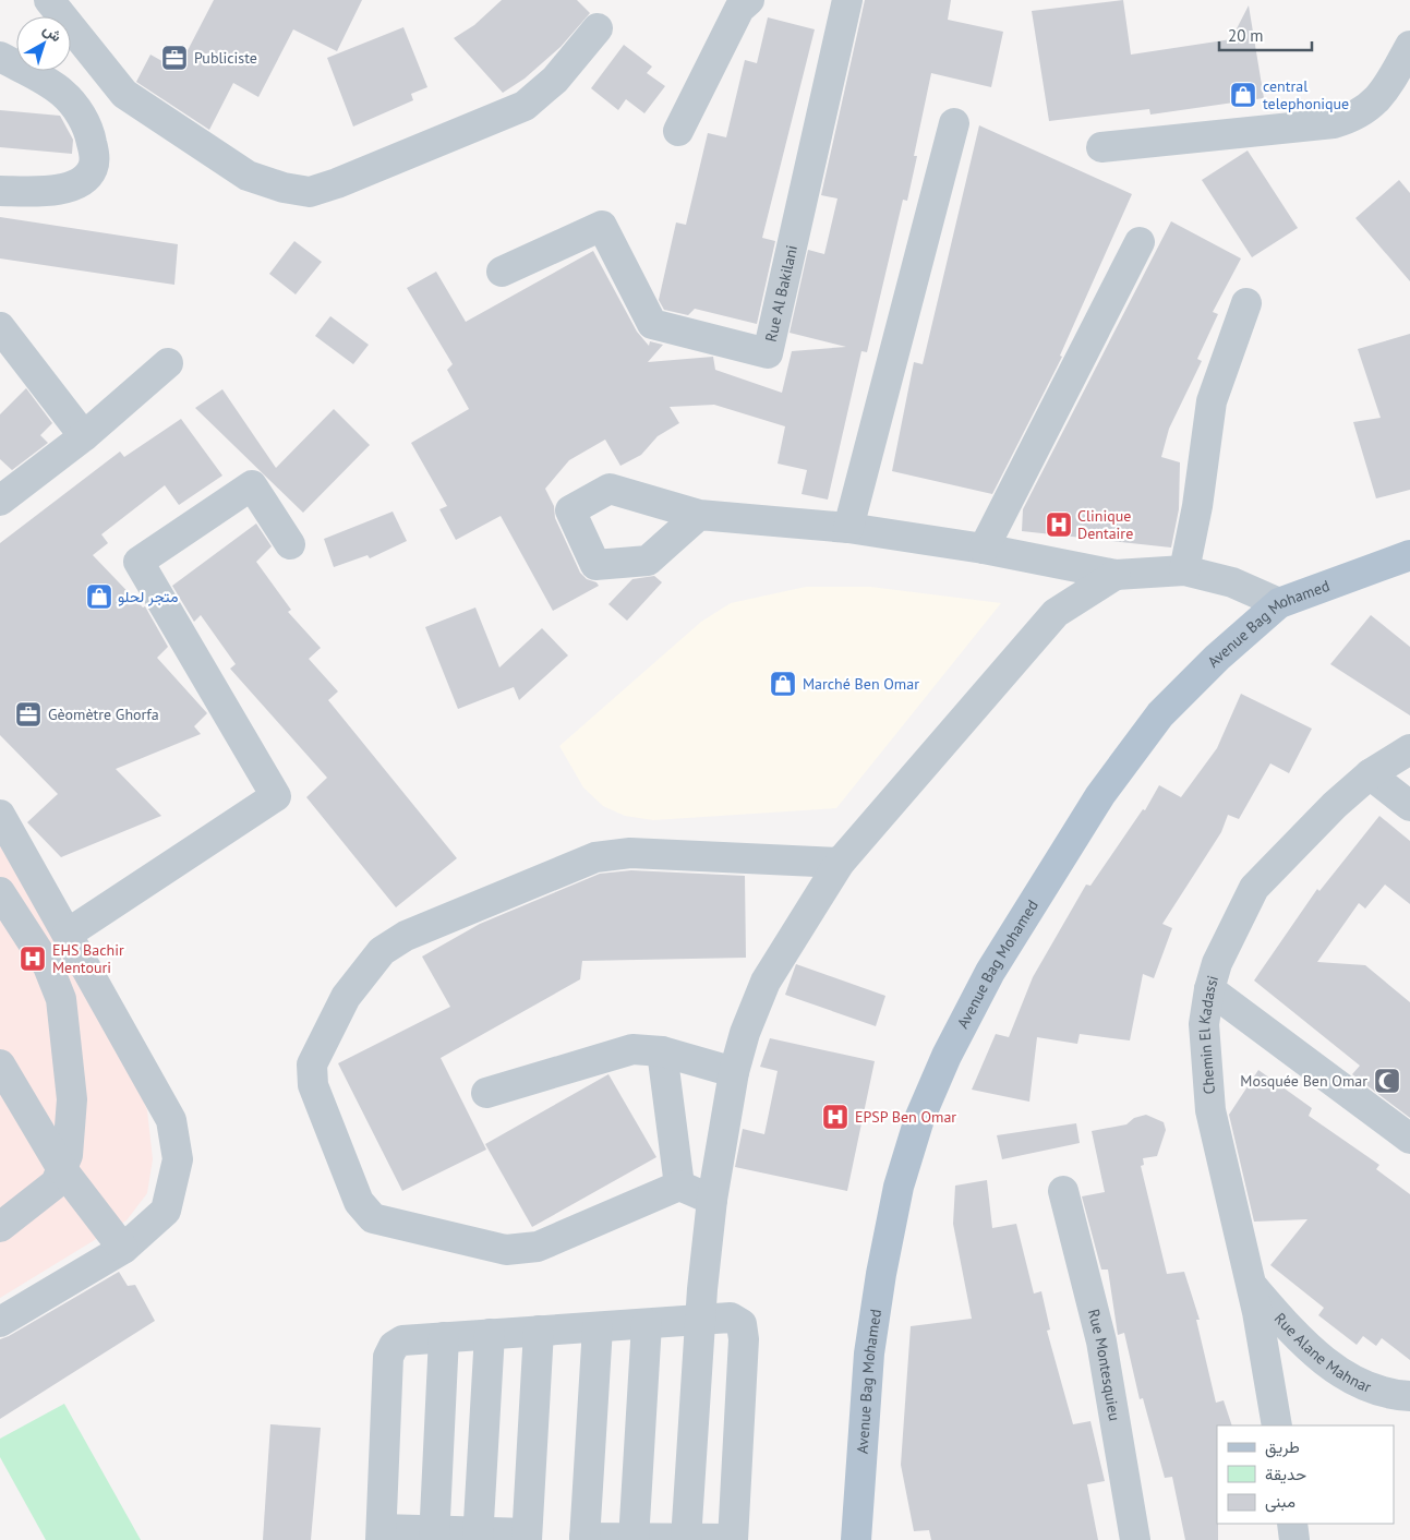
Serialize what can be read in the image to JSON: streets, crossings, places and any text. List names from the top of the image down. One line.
{"streets":{"main road":["Avenue Bag Mohamed"],"street":["Rue Al Bakilani","Chemin El Kadassi","Rue Alane Mahnar","Rue Montesquieu"]},"crossings":[["Chemin El Kadassi","Rue Alane Mahnar"]],"places":{"office":["Publiciste","Gèomètre Ghorfa"],"shop":["central telephonique","متجر لحلو","Marché Ben Omar"],"hospital":["Clinique Dentaire","EHS Bachir Mentouri","EPSP Ben Omar"],"mosque":["Mosquée Ben Omar"]},"legend":["طريق","حديقة","مبنى"],"scale_bar":"20 m","north":"top right"}
